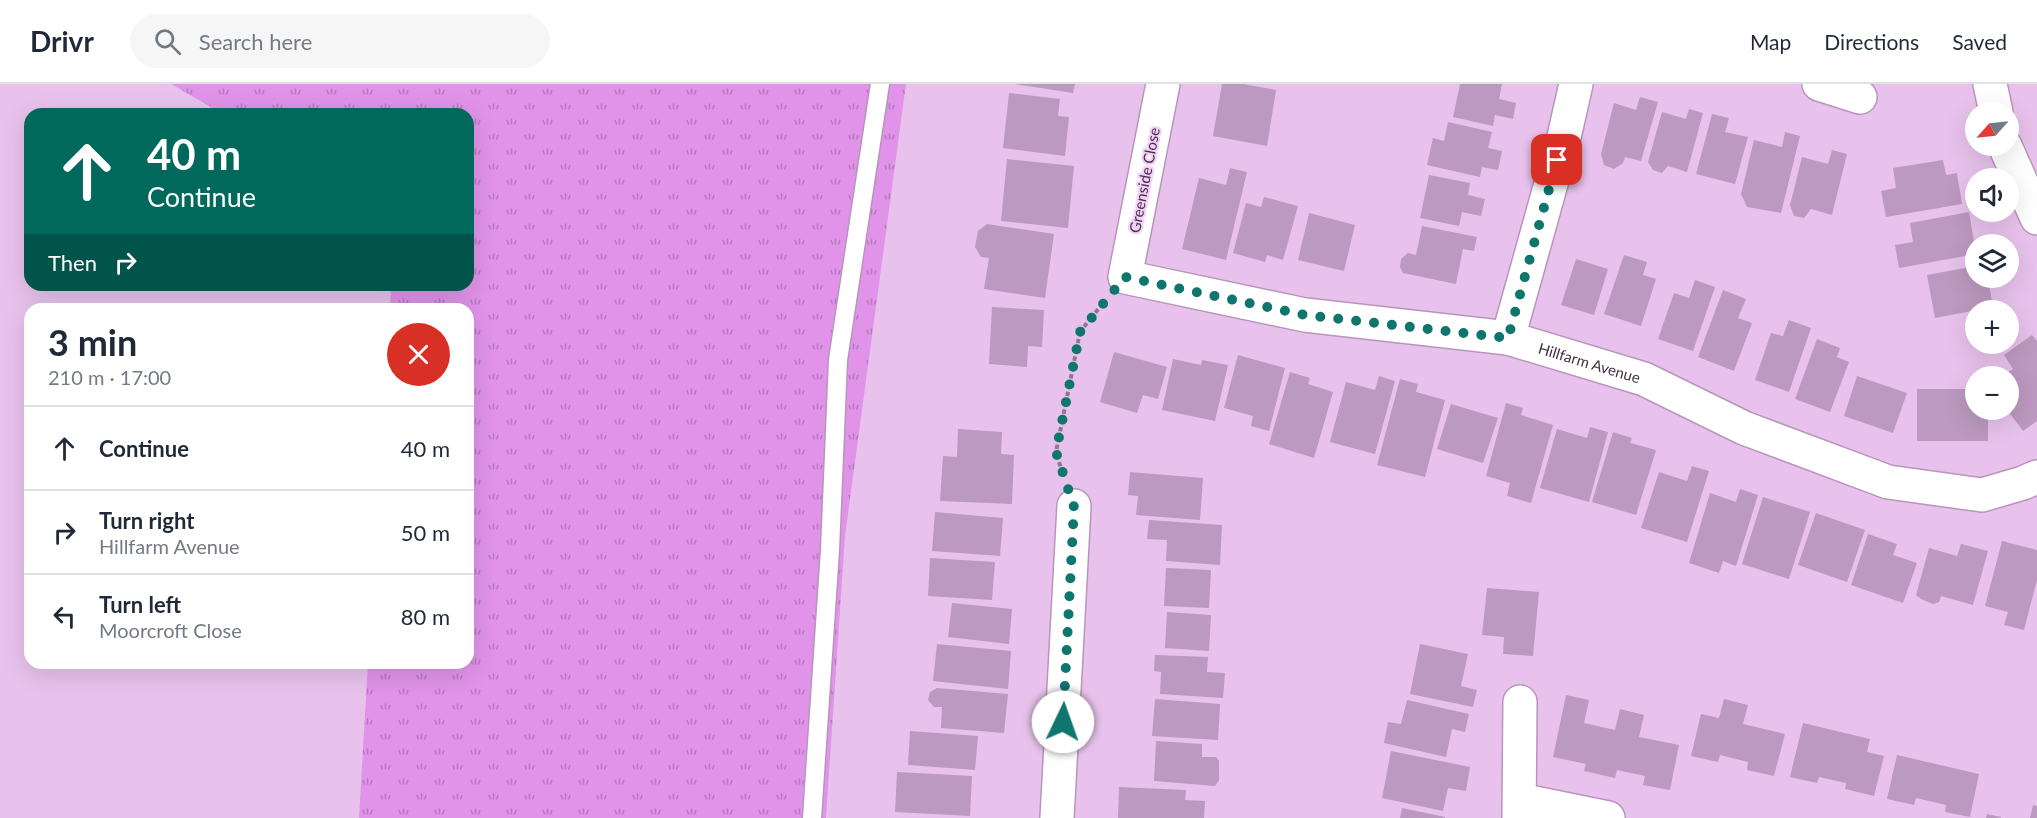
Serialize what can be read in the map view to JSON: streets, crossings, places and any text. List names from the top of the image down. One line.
{"streets":{"street":["Greenside Close","Hillfarm Avenue"]},"crossings":[["Greenside Close","Hillfarm Avenue"]],"north":"bottom left","page":{"header":"Drivr","search":"Search here","nav":["Map","Directions","Saved"],"map_buttons":["+","−"],"turn":["40 m","Continue"],"then":"Then","heading":["3 min","210 m · 17:00"],"list":[{"name":"Continue","value":"40 m"},{"name":"Turn right","note":"Hillfarm Avenue","value":"50 m"},{"name":"Turn left","note":"Moorcroft Close","value":"80 m"}]}}
